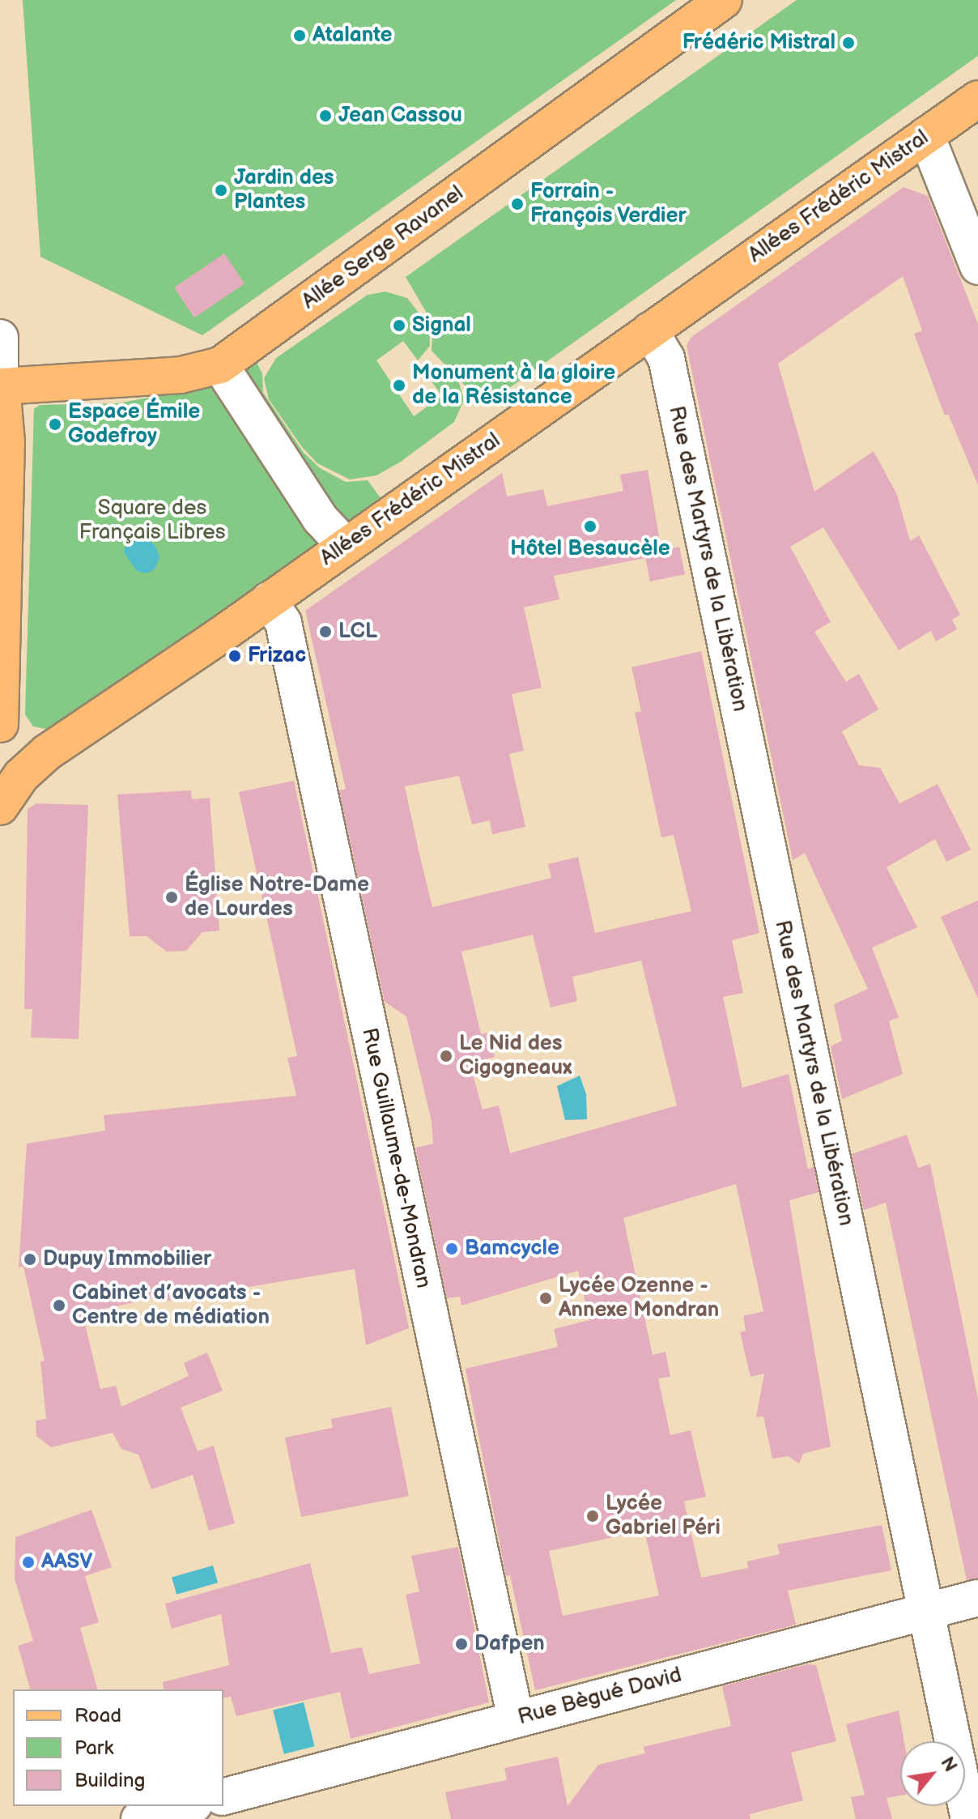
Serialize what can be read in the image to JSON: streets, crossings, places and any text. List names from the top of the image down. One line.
{"streets":{"main road":["Allées Frédéric Mistral","Allée Serge Ravanel"],"street":["Rue des Martyrs de la Libération","Rue Guillaume-de-Mondran","Rue Bègué David"]},"crossings":[["Allées Frédéric Mistral","Rue des Martyrs de la Libération"],["Allées Frédéric Mistral","Rue Guillaume-de-Mondran"],["Rue des Martyrs de la Libération","Rue Bègué David"],["Rue Guillaume-de-Mondran","Rue Bègué David"]],"parks":["Square des Français Libres"],"places":["Atalante","Frédéric Mistral","Jean Cassou","Jardin des Plantes","Forrain - François Verdier","Signal","Monument à la gloire de la Résistance","Espace Émile Godefroy","Hôtel Besaucèle","LCL","Frizac","Église Notre-Dame de Lourdes","Le Nid des Cigogneaux","Bamcycle","Dupuy Immobilier","Lycée Ozenne - Annexe Mondran","Cabinet d’avocats - Centre de médiation","Lycée Gabriel Péri","AASV","Dafpen"],"legend":["Road","Park","Building"],"north":"top right"}
